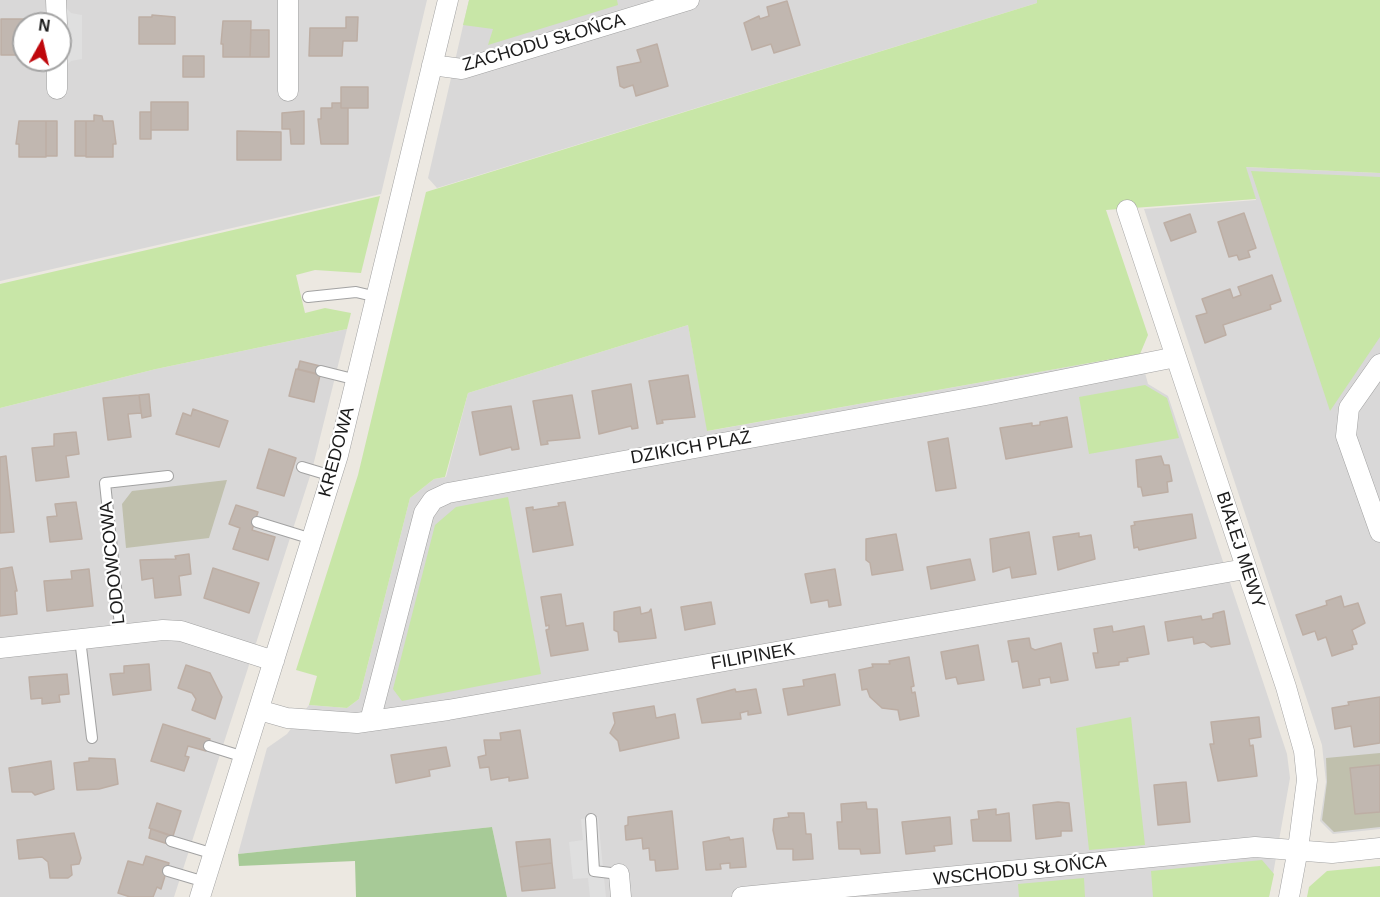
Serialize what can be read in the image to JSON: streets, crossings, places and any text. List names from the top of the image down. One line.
{"streets":{"street":["ZACHODU SŁOŃCA","DZIKICH PLAŻ","KREDOWA","BIAŁEJ MEWY","LODOWCOWA","FILIPINEK","WSCHODU SŁOŃCA"]},"crossings":[["ZACHODU SŁOŃCA","KREDOWA"],["DZIKICH PLAŻ","BIAŁEJ MEWY"],["DZIKICH PLAŻ","FILIPINEK"],["KREDOWA","LODOWCOWA"],["KREDOWA","FILIPINEK"],["BIAŁEJ MEWY","FILIPINEK"],["BIAŁEJ MEWY","WSCHODU SŁOŃCA"]],"north":"top"}
